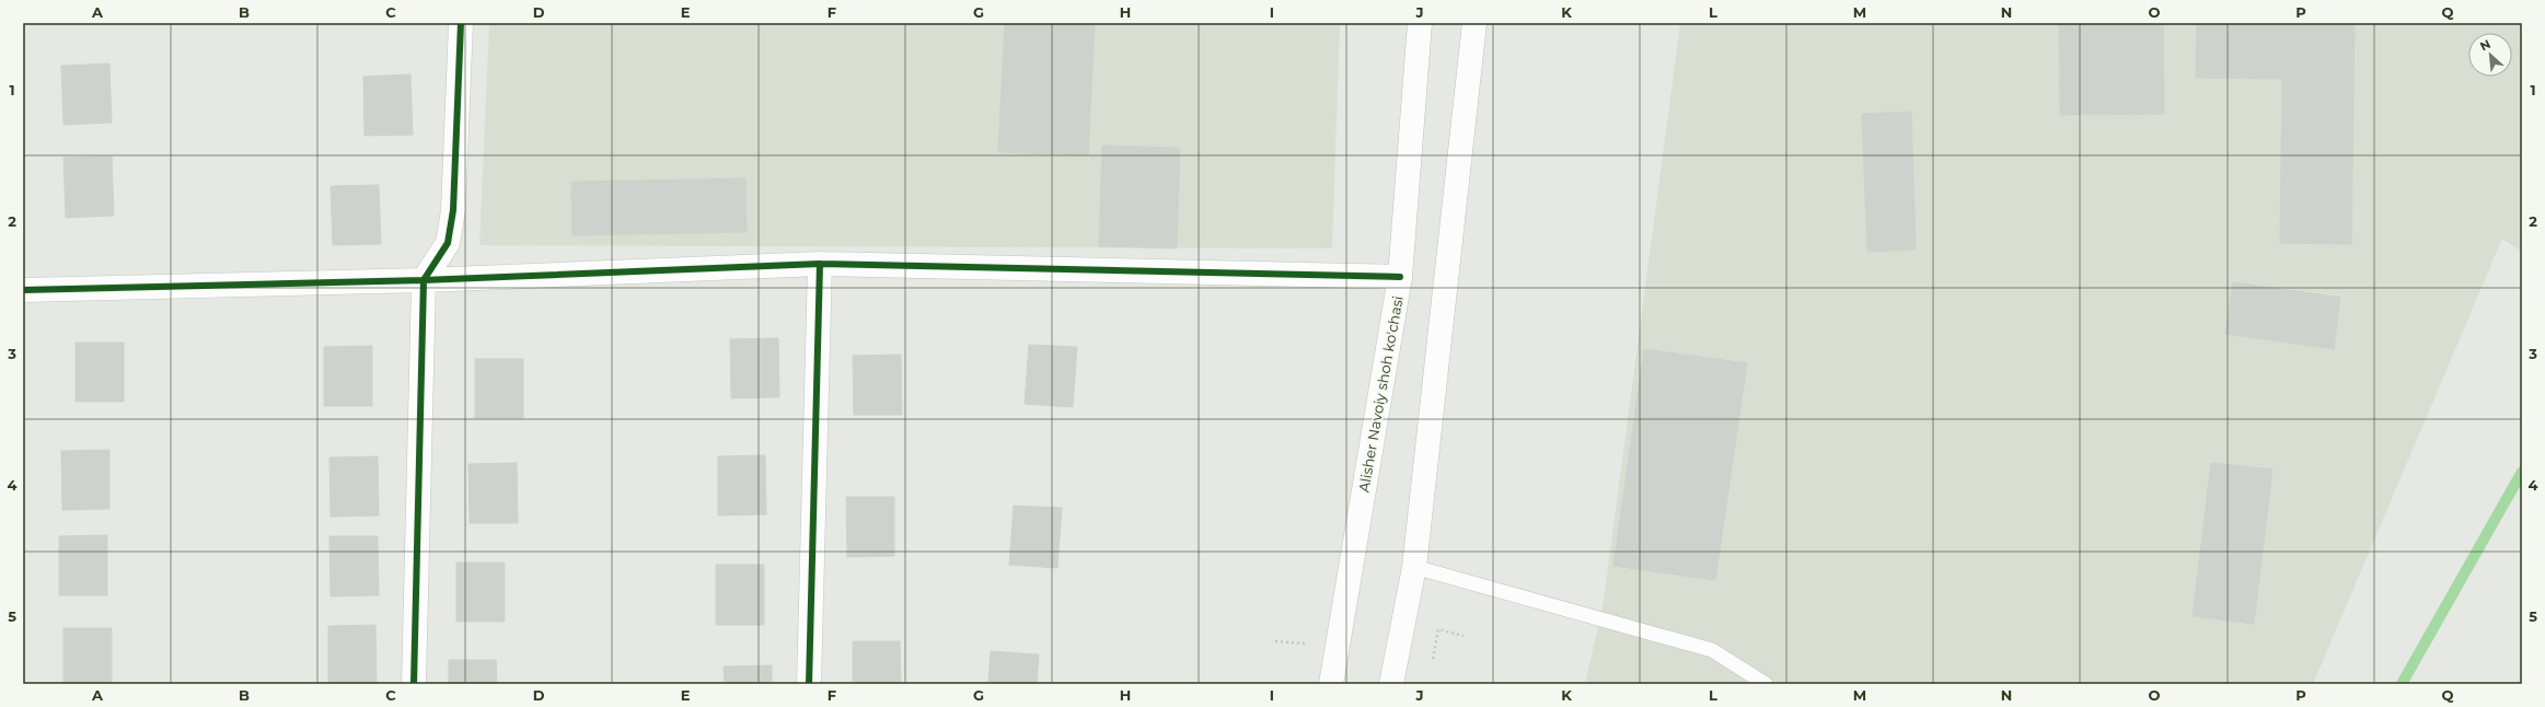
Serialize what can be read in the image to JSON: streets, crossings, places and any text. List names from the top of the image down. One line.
{"streets":{"street":["Alisher Navoiy shoh ko'chasi"]},"north":"top left","grid":{"columns":["A","B","C","D","E","F","G","H","I","J","K","L","M","N","O","P","Q"],"rows":["1","2","3","4","5"]}}
